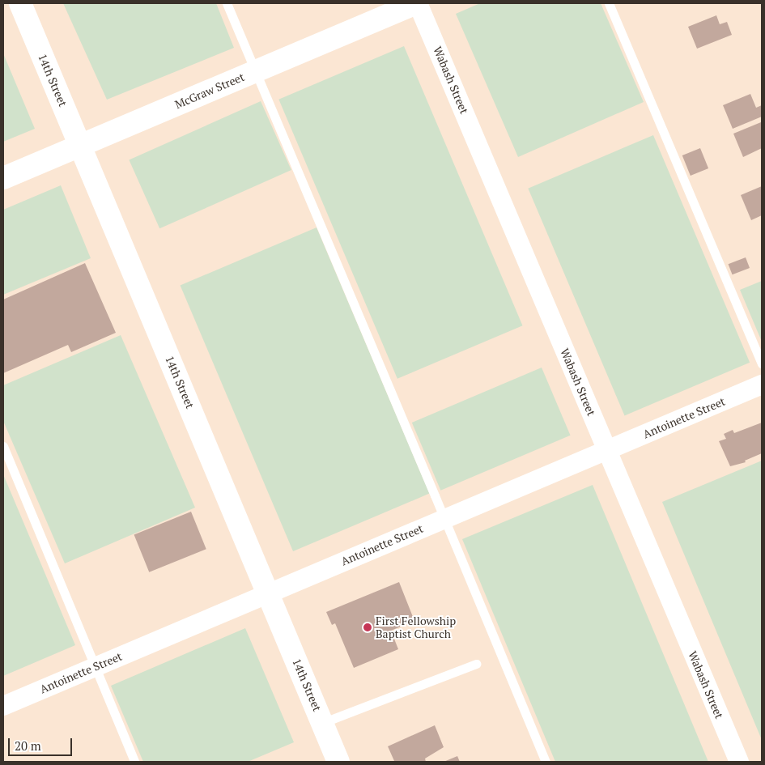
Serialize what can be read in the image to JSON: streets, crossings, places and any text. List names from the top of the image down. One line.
{"streets":{"street":["14th Street","Wabash Street","McGraw Street","Antoinette Street"]},"crossings":[["14th Street","McGraw Street"],["14th Street","Antoinette Street"],["Wabash Street","McGraw Street"],["Wabash Street","Antoinette Street"]],"places":["First Fellowship Baptist Church"],"scale_bar":"20 m"}
